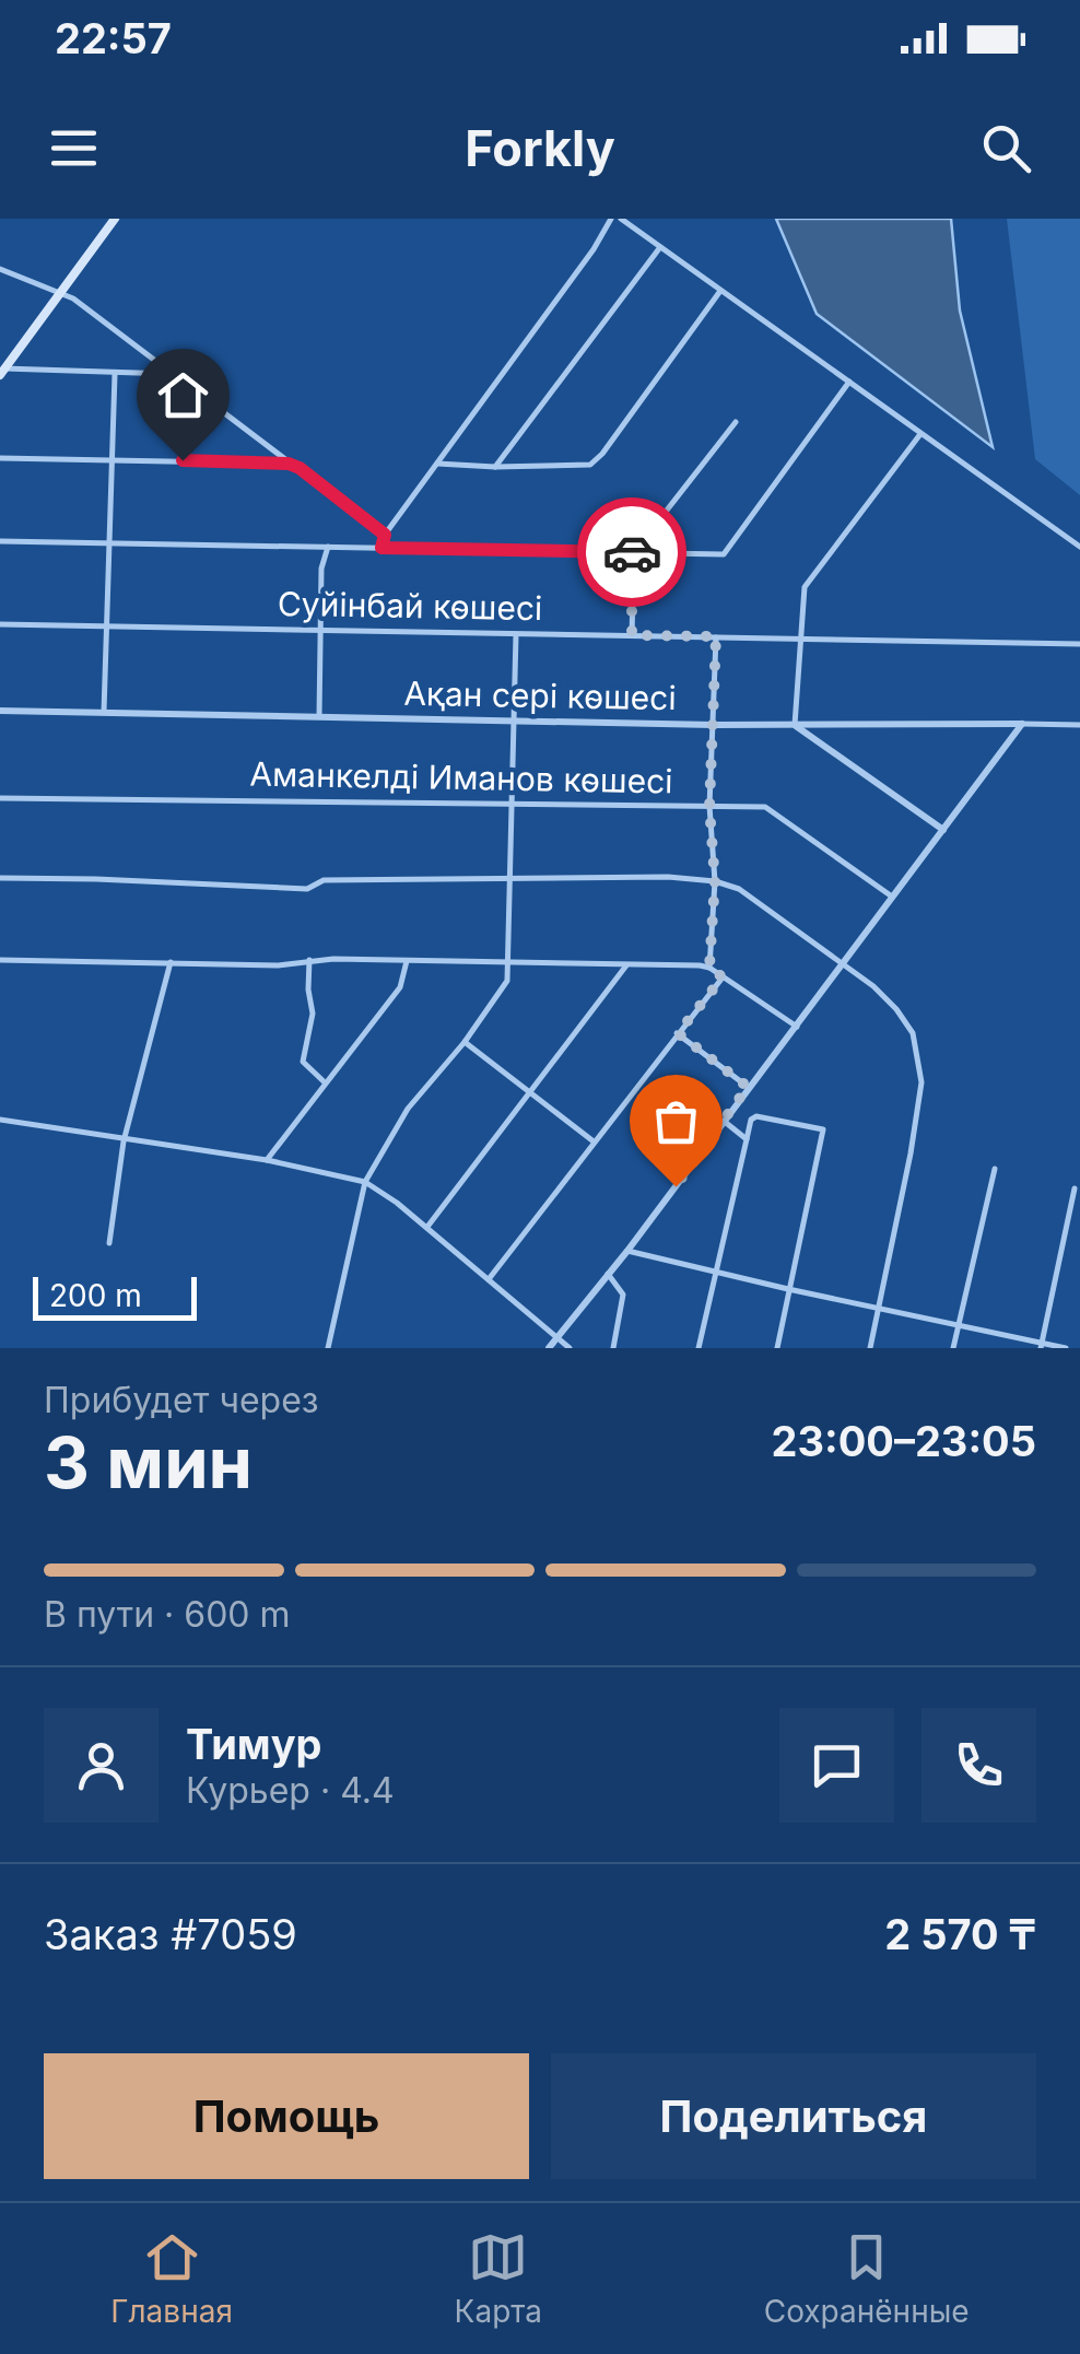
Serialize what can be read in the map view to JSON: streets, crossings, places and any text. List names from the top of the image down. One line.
{"streets":{"street":["Суйінбай көшесі","Ақан сері көшесі","Аманкелді Иманов көшесі"]},"scale_bar":"200 m","page":{"status":"22:57","header":"Forkly","scale":"200 m","heading":["3 мин","Прибудет через","23:00–23:05"],"panel":["Тимур","Курьер · 4.4","Заказ #7059","2 570 ₸"],"bar":"В пути · 600 m","buttons":["Помощь","Поделиться"],"tabs":["Главная","Карта","Сохранённые"]}}
